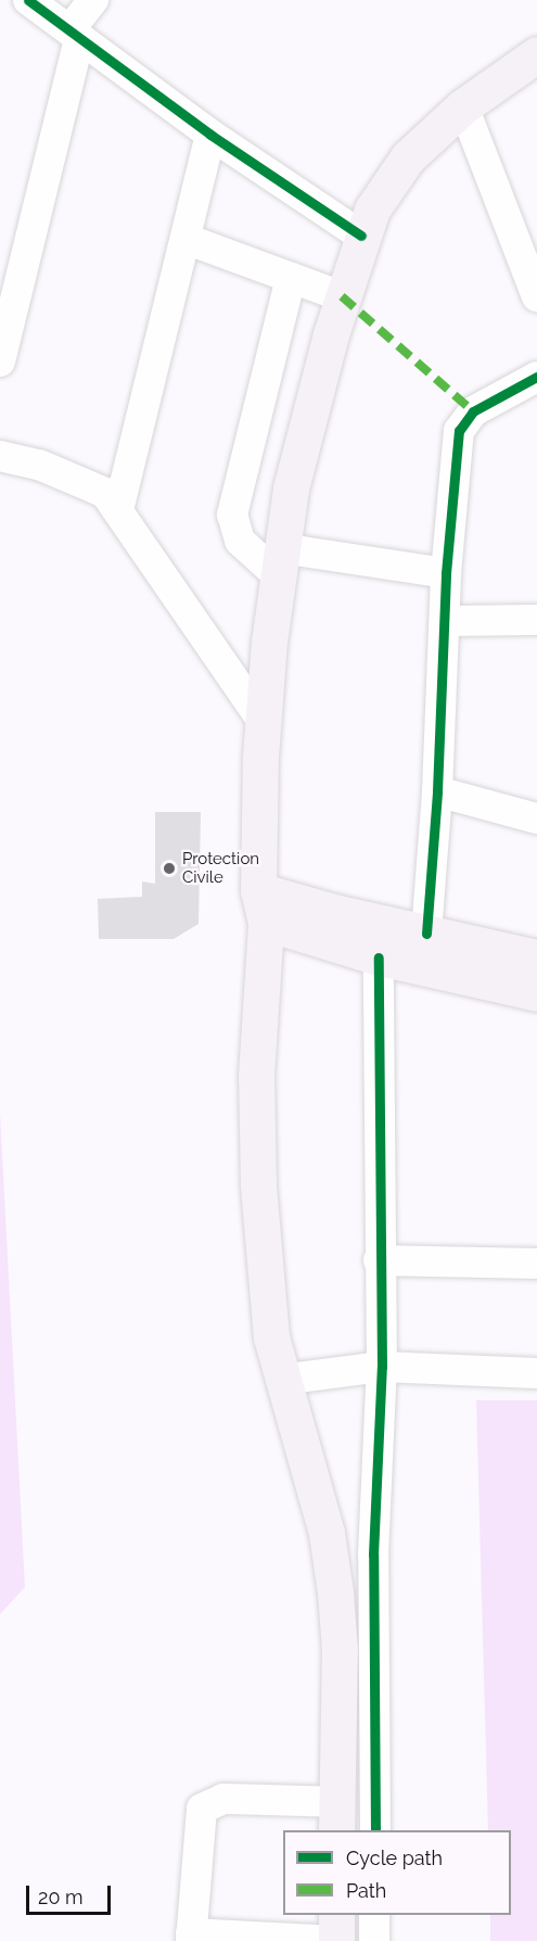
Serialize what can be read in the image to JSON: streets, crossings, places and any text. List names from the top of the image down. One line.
{"places":["Protection Civile"],"legend":["Cycle path","Path"],"scale_bar":"20 m"}
